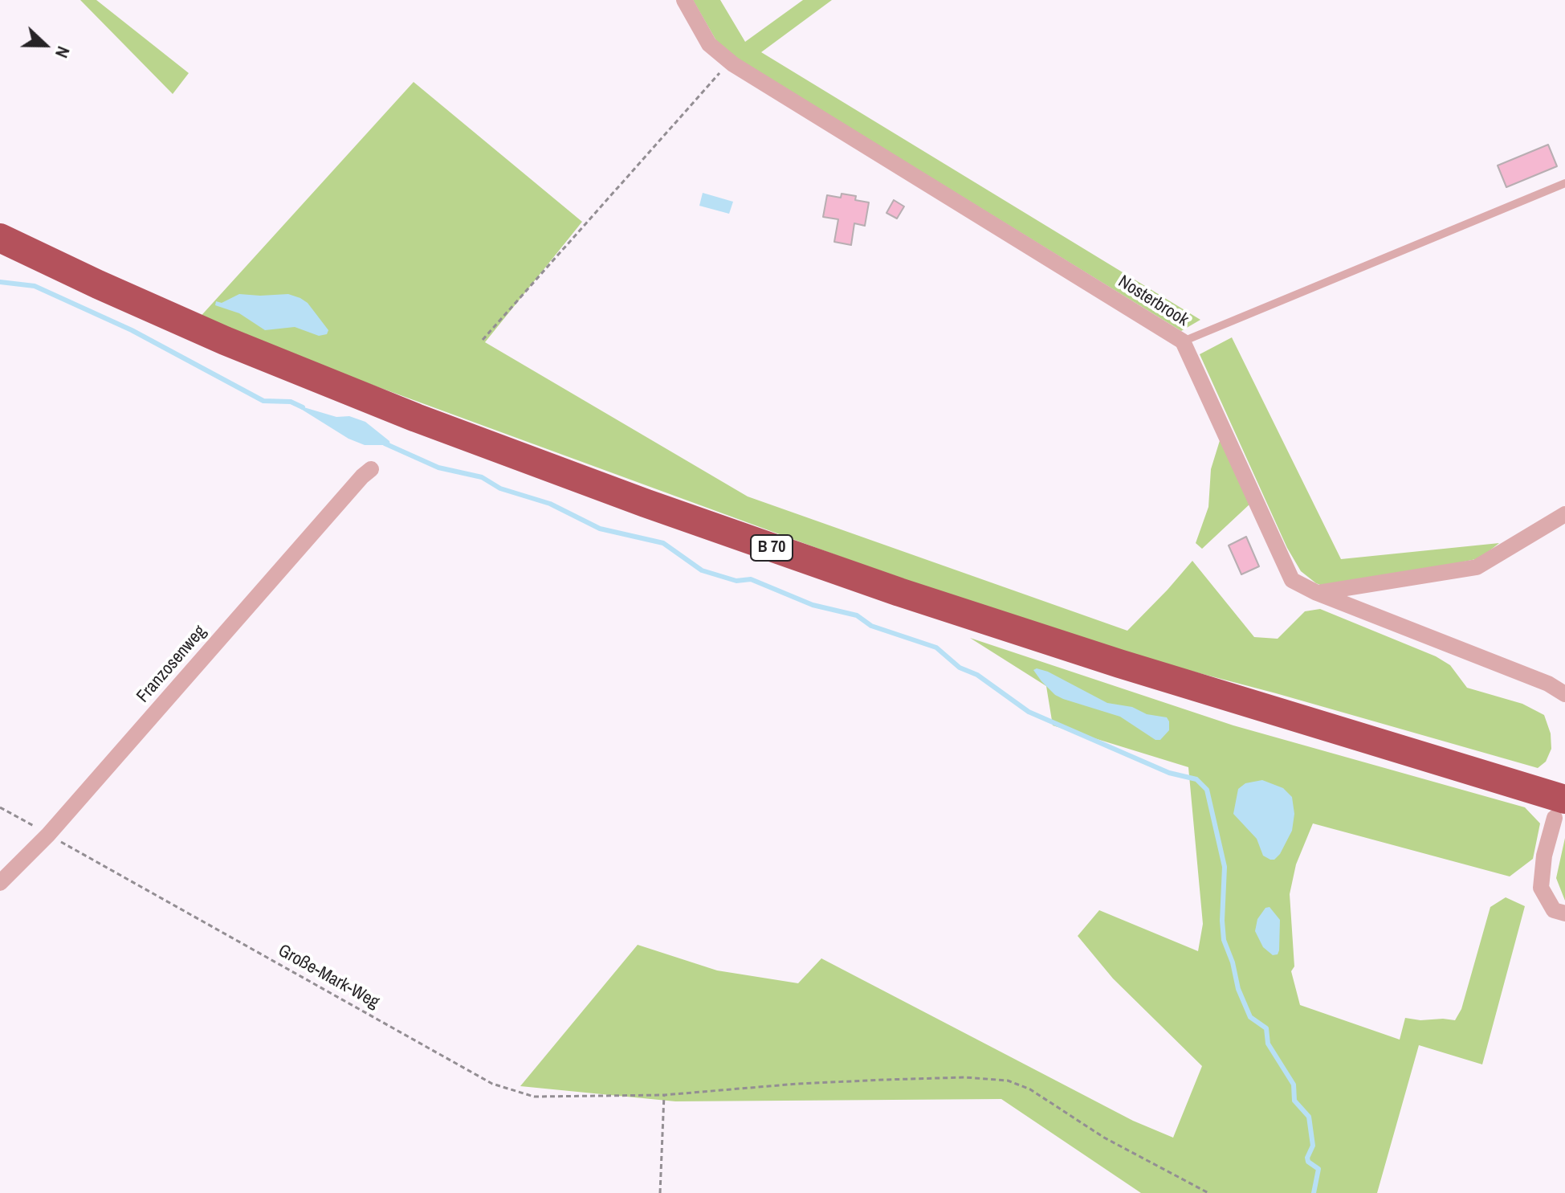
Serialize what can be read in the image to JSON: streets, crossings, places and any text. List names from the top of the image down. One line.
{"streets":{"highway":["B 70"],"street":["Nosterbrook","Franzosenweg"],"path":["Große-Mark-Weg"]},"crossings":[["Franzosenweg","Große-Mark-Weg"]],"north":"right"}
